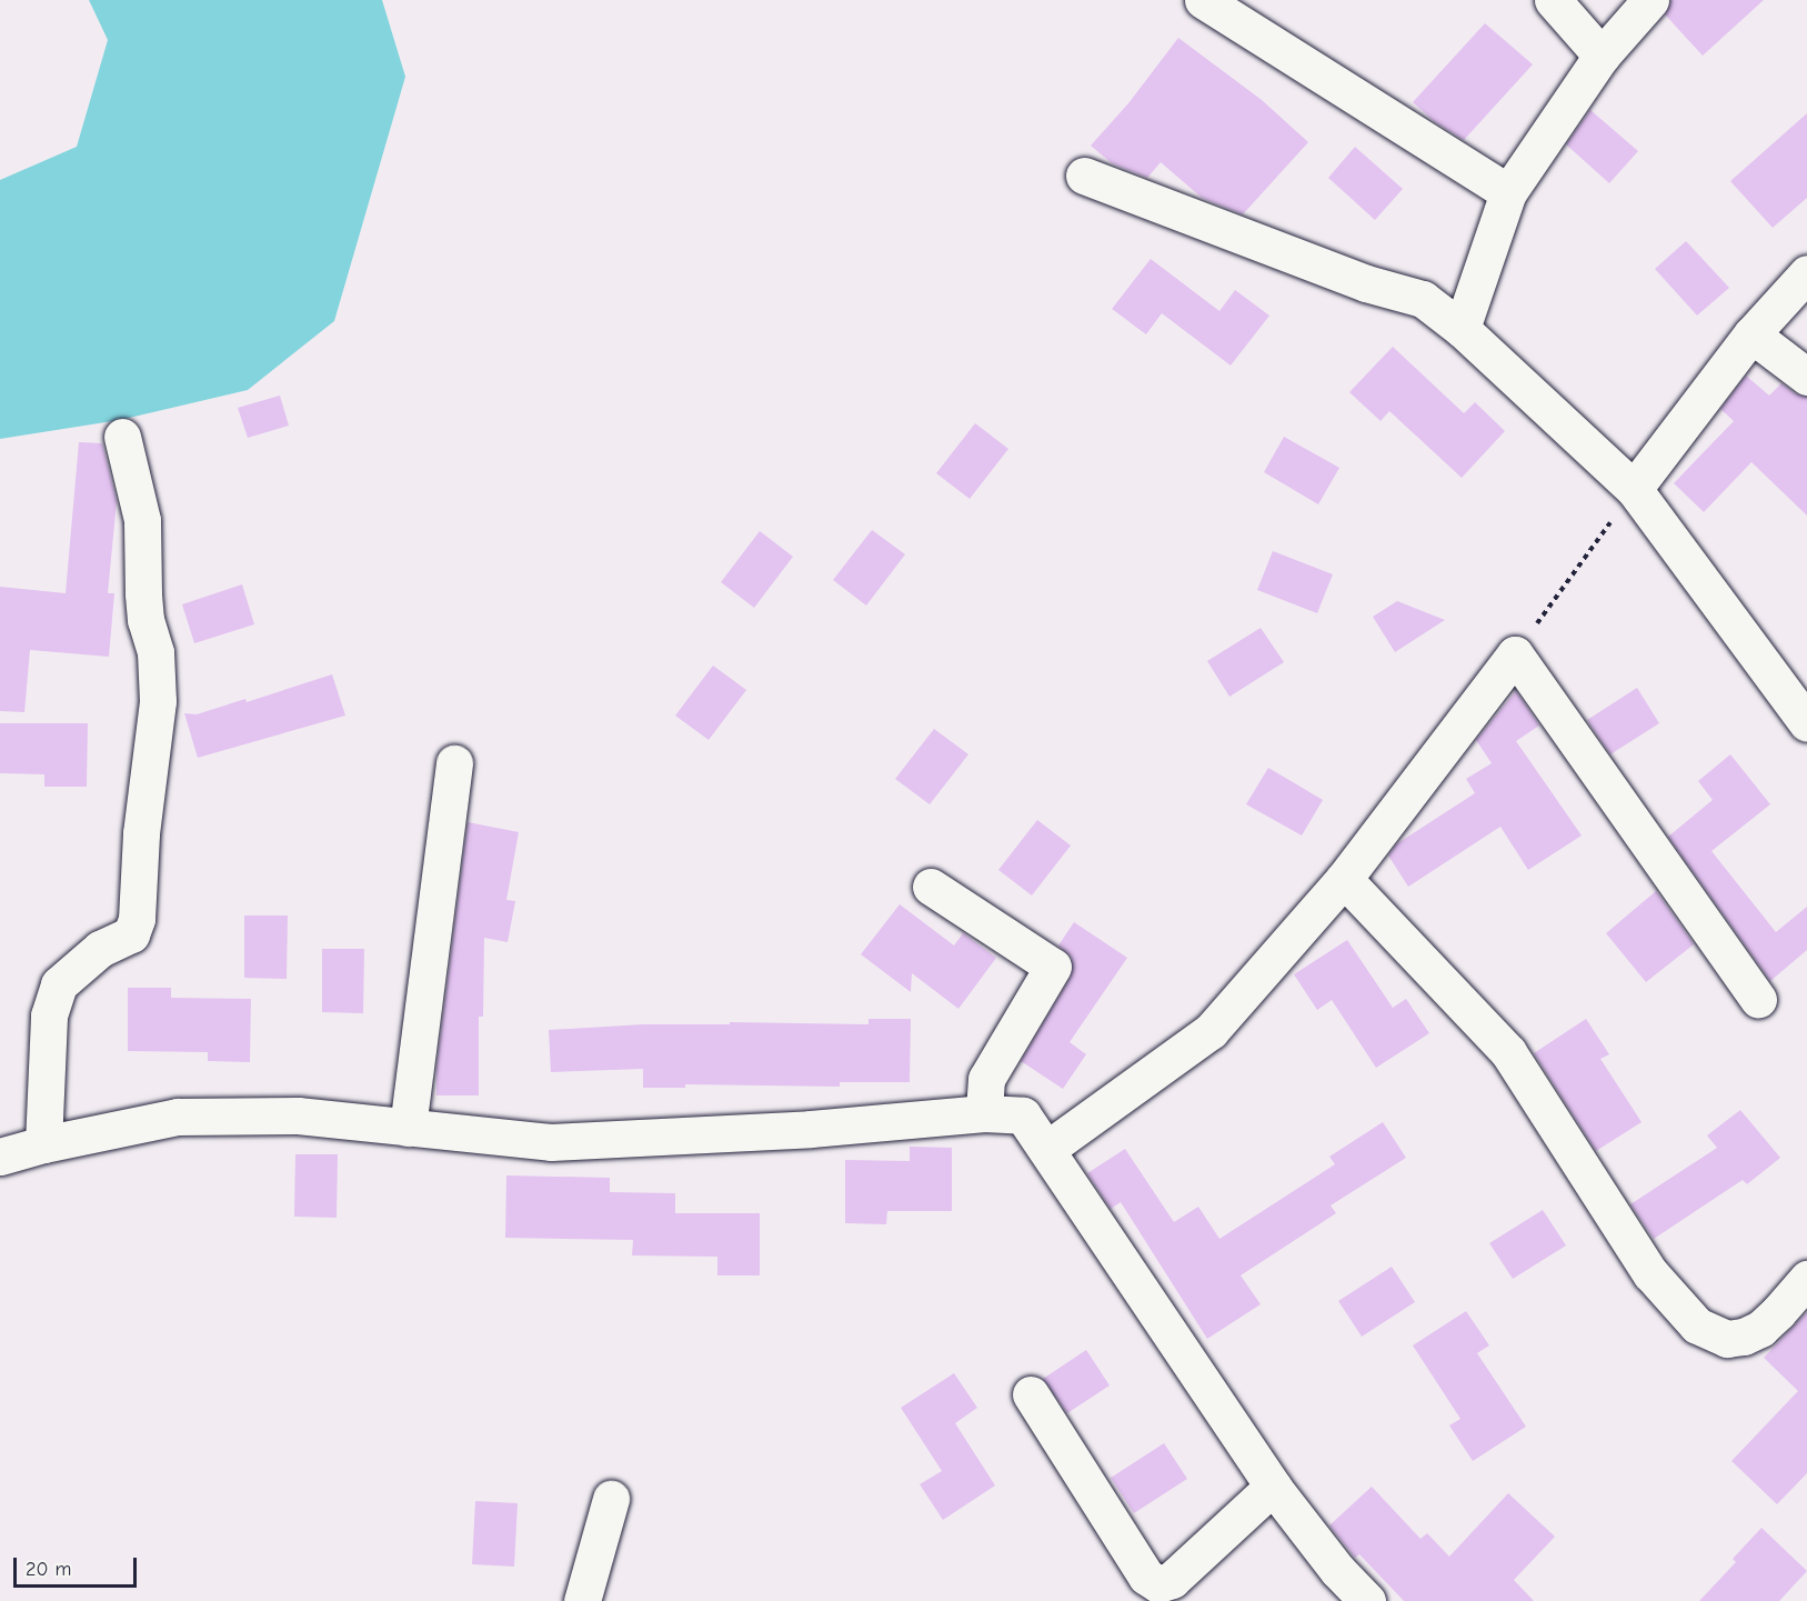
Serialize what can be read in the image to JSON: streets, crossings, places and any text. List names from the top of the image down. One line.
{"scale_bar":"20 m"}
